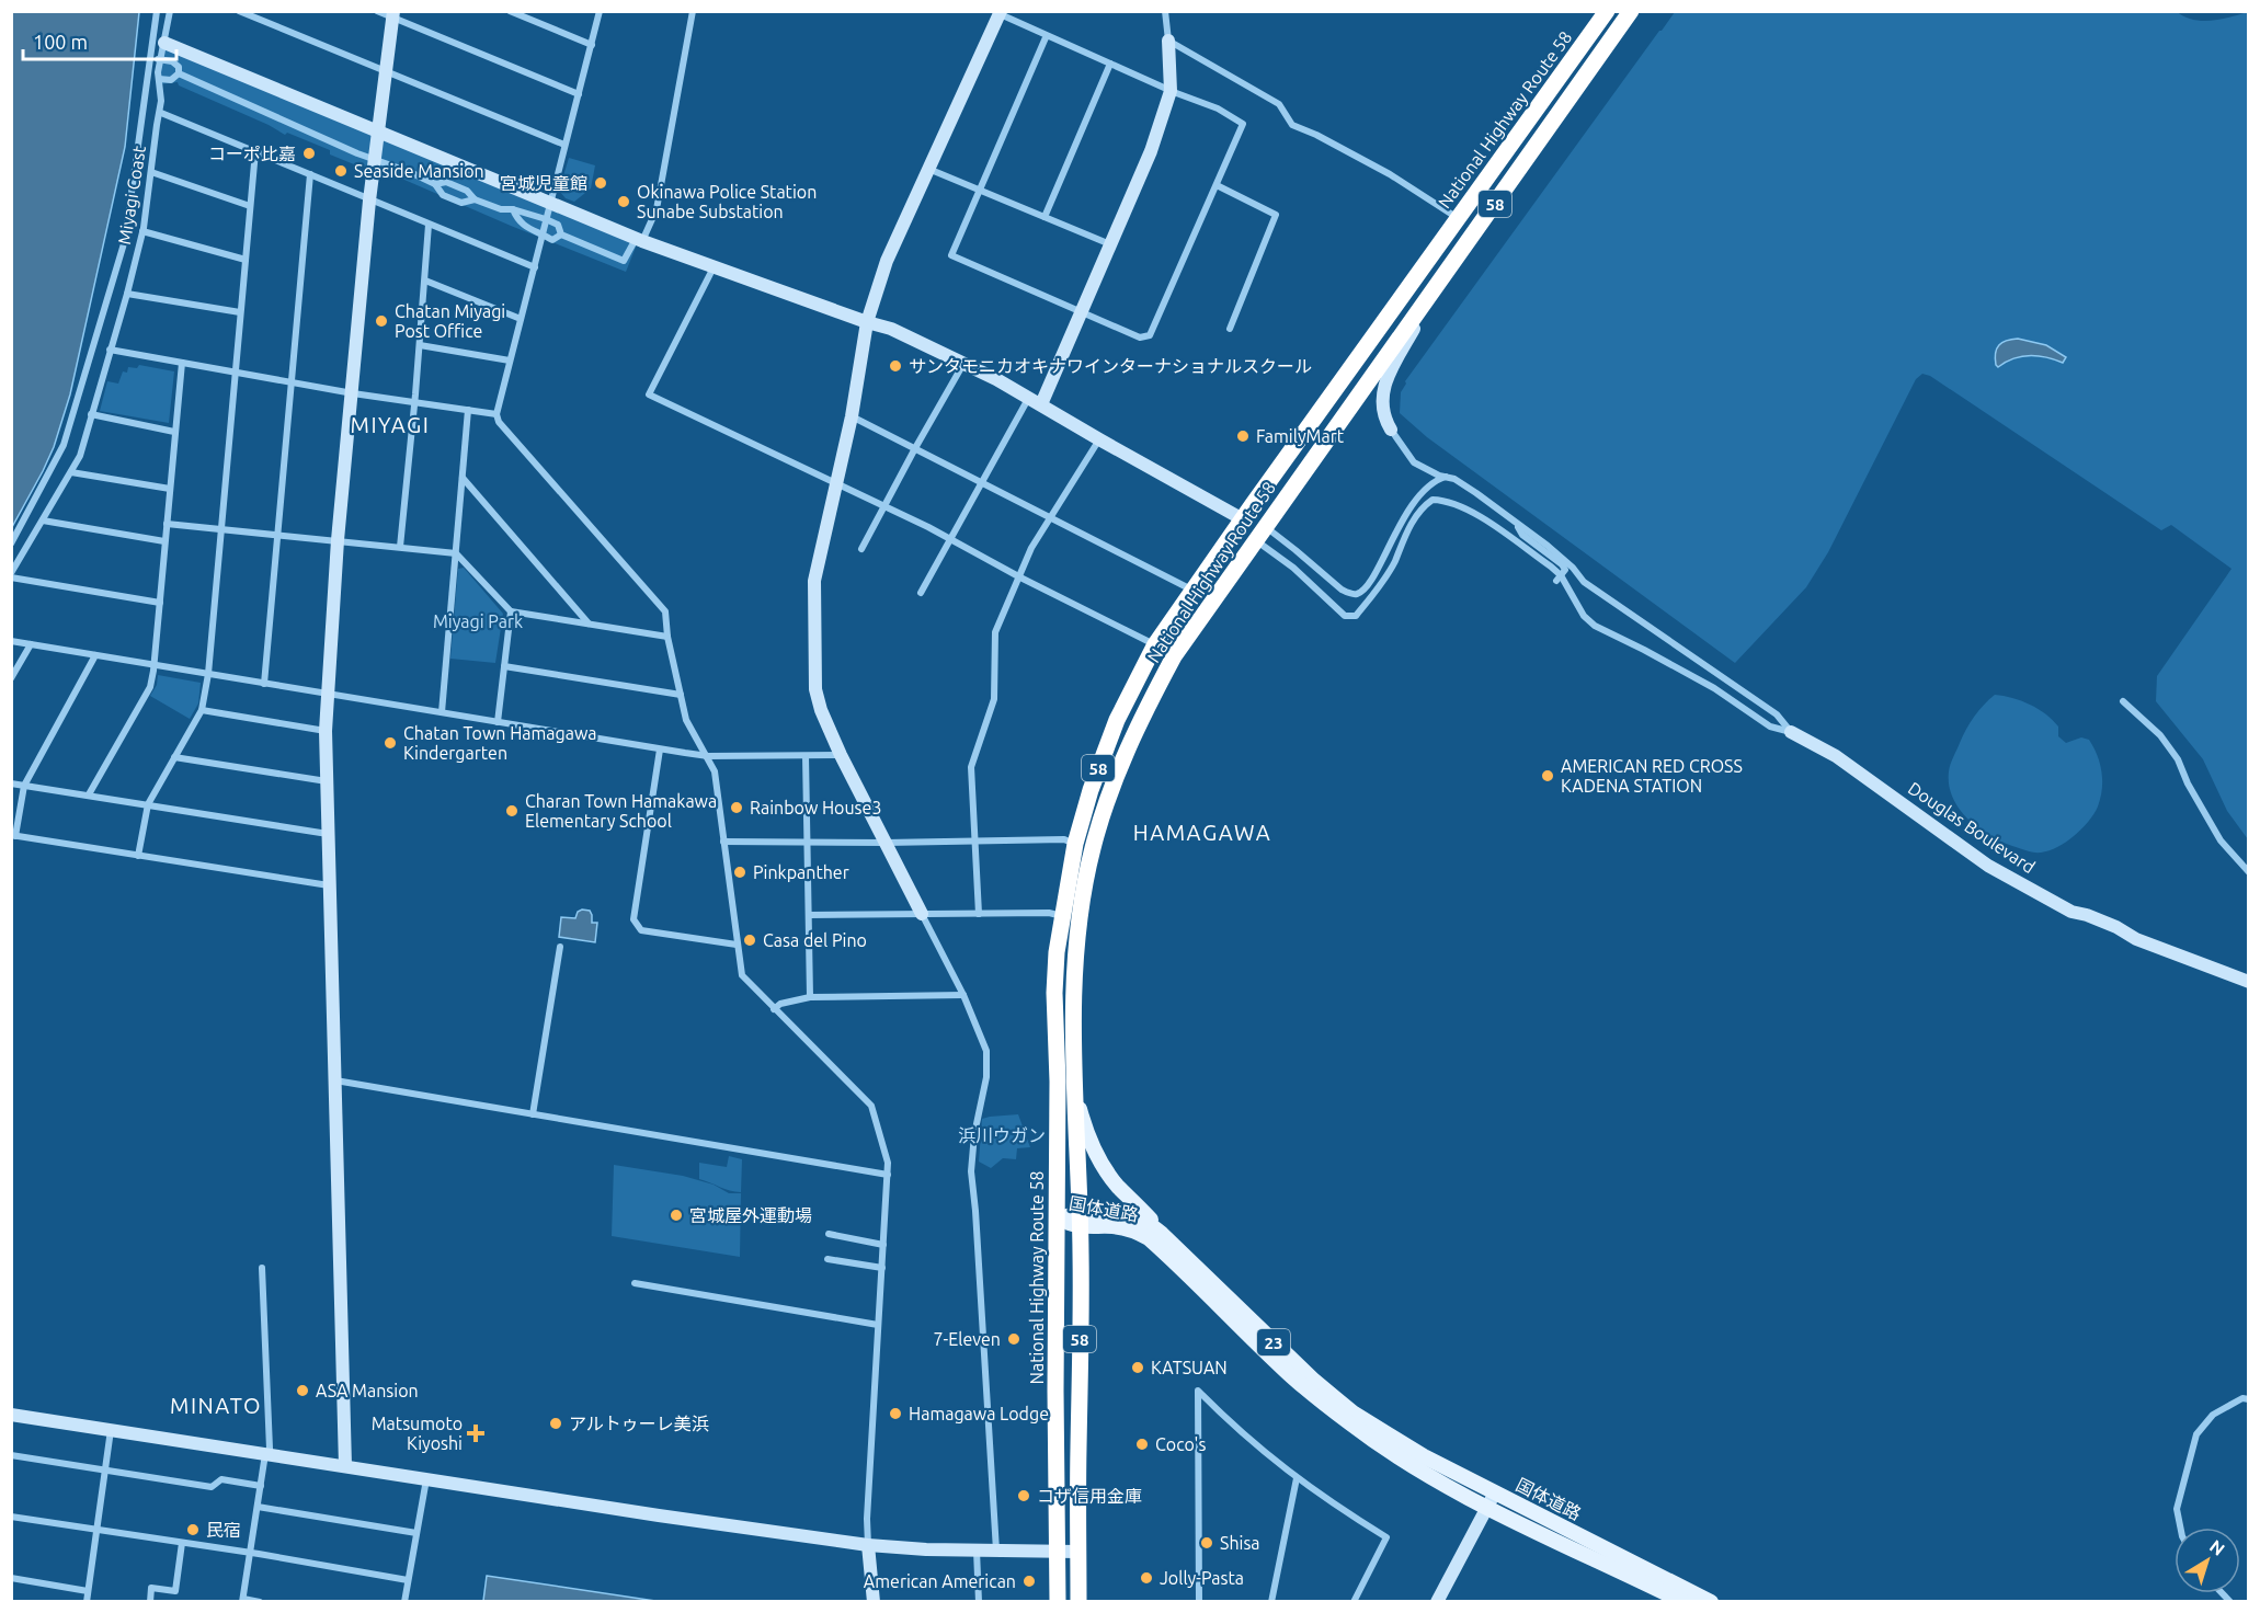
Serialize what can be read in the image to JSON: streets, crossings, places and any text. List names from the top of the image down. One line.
{"streets":{"highway":["National Highway Route 58","58"],"main road":["国体道路","23"],"street":["Miyagi Coast","Douglas Boulevard"]},"crossings":[["National Highway Route 58","国体道路"]],"districts":["MIYAGI","HAMAGAWA","MINATO"],"parks":["Miyagi Park","浜川ウガン"],"places":{"other":["コーポ比嘉","Seaside Mansion","宮城児童館","Okinawa Police Station Sunabe Substation","Chatan Miyagi Post Office","サンタモニカオキナワインターナショナルスクール","FamilyMart","Chatan Town Hamagawa Kindergarten","AMERICAN RED CROSS KADENA STATION","Rainbow House3","Charan Town Hamakawa Elementary School","Pinkpanther","Casa del Pino","宮城屋外運動場","7-Eleven","KATSUAN","ASA Mansion","Hamagawa Lodge","アルトゥーレ美浜","Coco's","コザ信用金庫","民宿","Shisa","Jolly-Pasta","American American"],"health":["Matsumoto Kiyoshi"]},"scale_bar":"100 m","north":"top right"}
